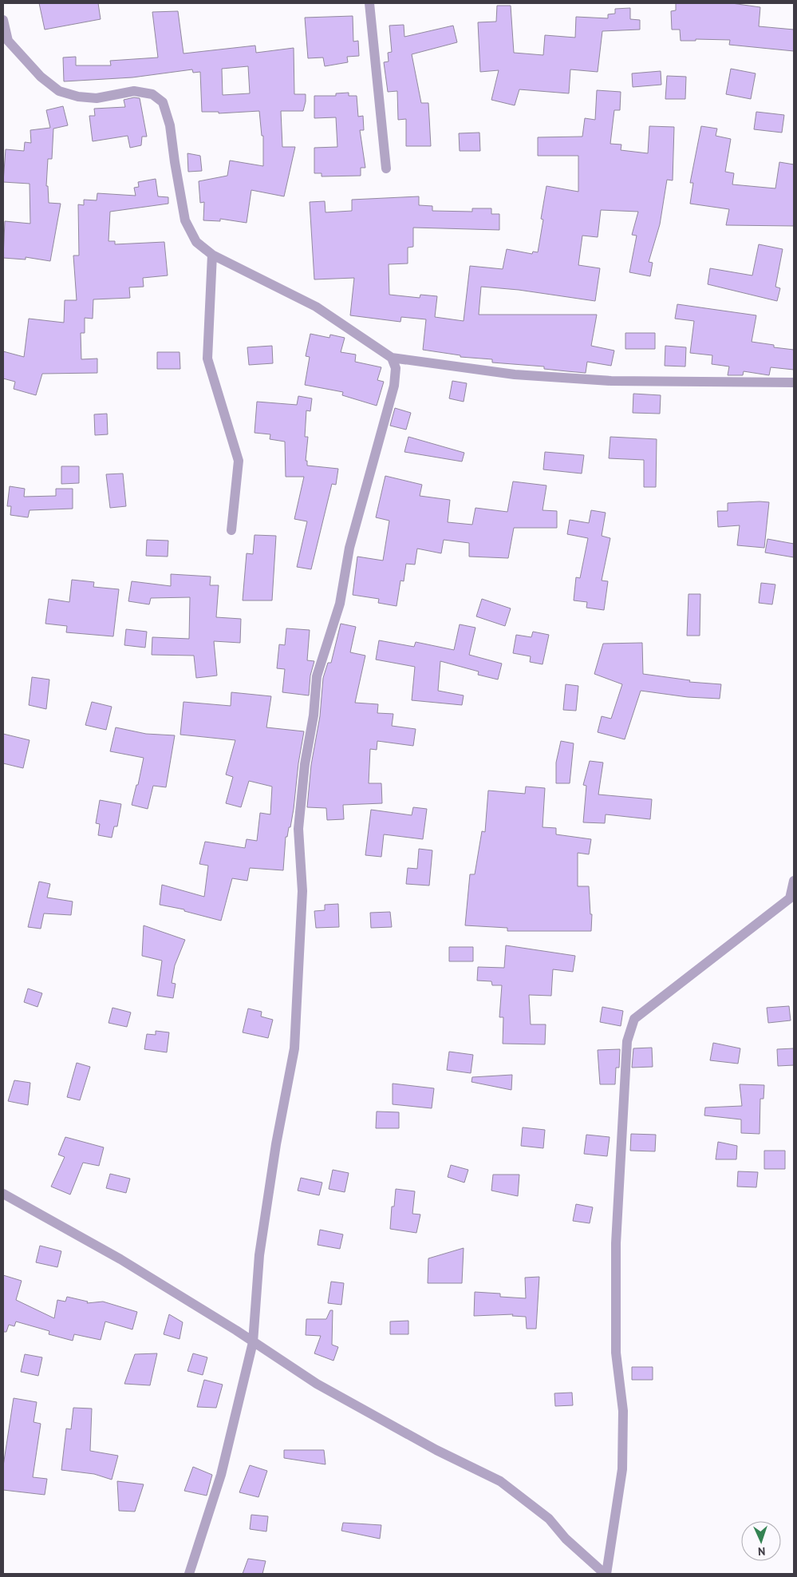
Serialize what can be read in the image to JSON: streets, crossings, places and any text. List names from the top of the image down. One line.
{"north":"bottom"}
